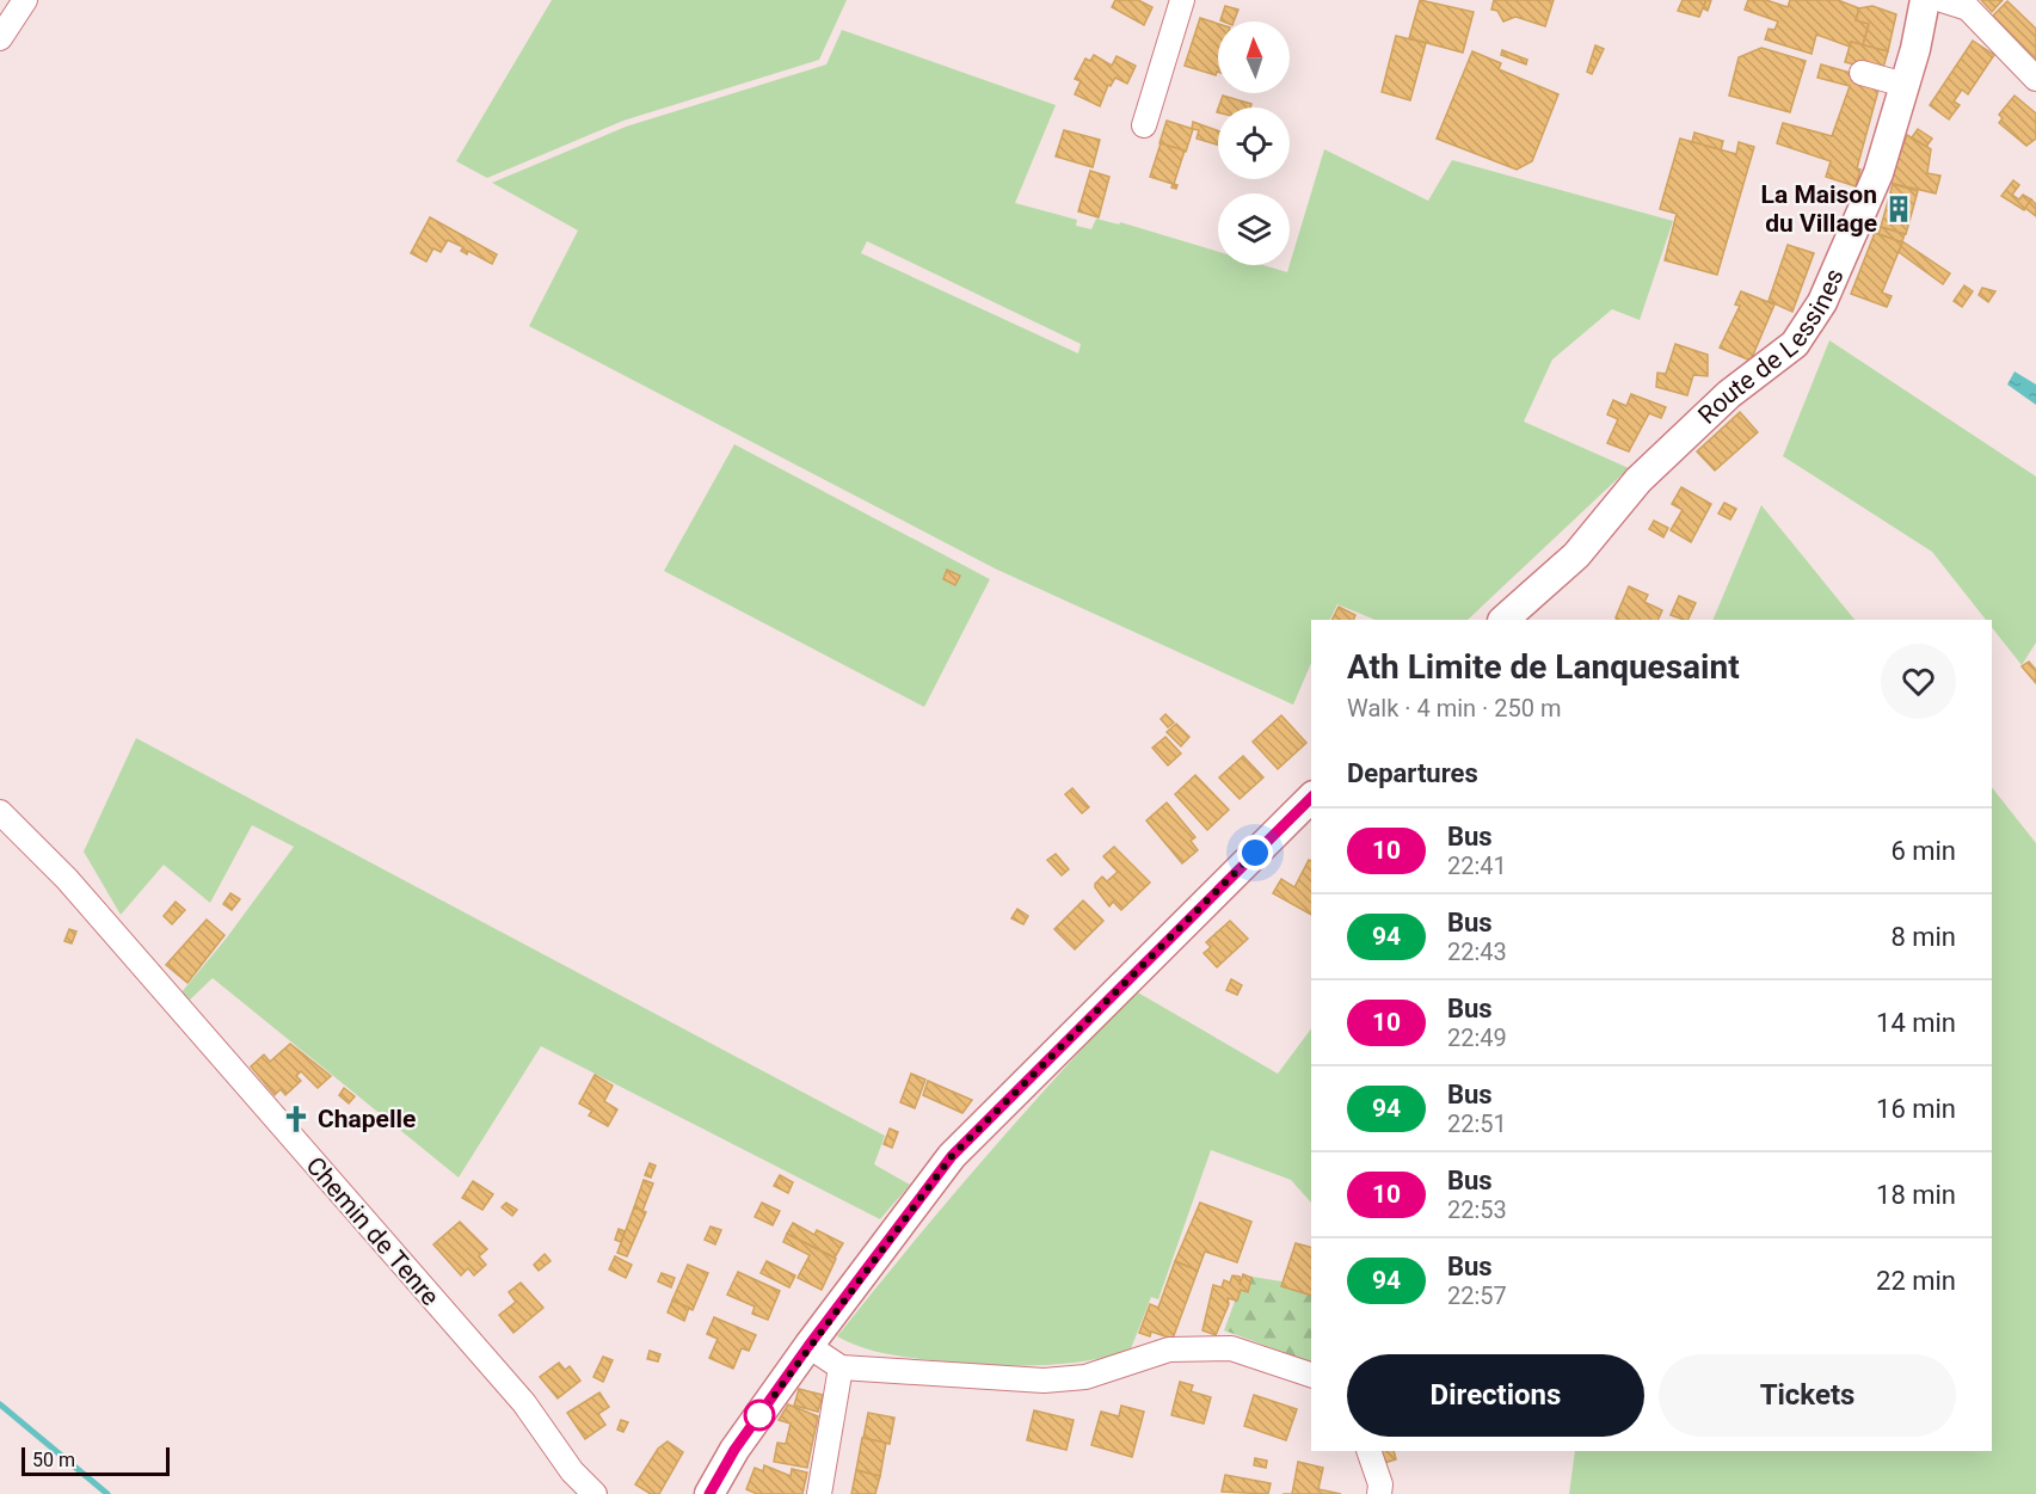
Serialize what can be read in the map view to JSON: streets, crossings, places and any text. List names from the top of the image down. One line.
{"streets":{"main road":["Route de Lessines"],"street":["Chemin de Tenre"]},"places":{"building":["La Maison du Village"],"church":["Chapelle"]},"lines":["bus line 10"],"scale_bar":"50 m","north":"top","page":{"heading":[["Ath Limite de Lanquesaint","Walk · 4 min · 250 m"],"Departures"],"list":[{"mark":"10","name":"Bus","note":"22:41","value":"6 min"},{"mark":"94","name":"Bus","note":"22:43","value":"8 min"},{"mark":"10","name":"Bus","note":"22:49","value":"14 min"},{"mark":"94","name":"Bus","note":"22:51","value":"16 min"},{"mark":"10","name":"Bus","note":"22:53","value":"18 min"},{"mark":"94","name":"Bus","note":"22:57","value":"22 min"}],"buttons":["Directions","Tickets"],"scale":"50 m"}}
